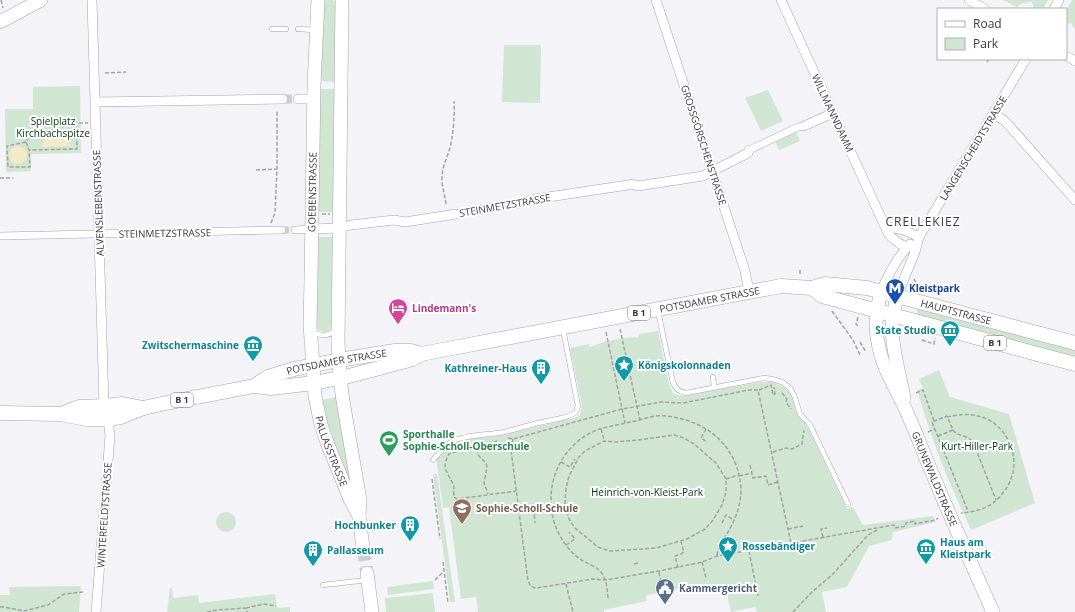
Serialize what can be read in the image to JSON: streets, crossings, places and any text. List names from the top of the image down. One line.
{"streets":{"main road":["GOEBENSTRASSE","POTSDAMER STRASSE","HAUPTSTRASSE","B 1","PALLASSTRASSE","GRUNEWALDSTRASSE"],"street":["WILLMANNDAMM","GROSSGÖRSCHENSTRASSE","LANGENSCHEIDTSTRASSE","ALVENSLEBENSTRASSE","STEINMETZSTRASSE","WINTERFELDTSTRASSE"]},"crossings":[["WILLMANNDAMM","LANGENSCHEIDTSTRASSE"],["GROSSGÖRSCHENSTRASSE","STEINMETZSTRASSE"],["GROSSGÖRSCHENSTRASSE","POTSDAMER STRASSE"],["LANGENSCHEIDTSTRASSE","HAUPTSTRASSE"],["LANGENSCHEIDTSTRASSE","GRUNEWALDSTRASSE"],["GOEBENSTRASSE","STEINMETZSTRASSE"],["GOEBENSTRASSE","POTSDAMER STRASSE"],["GOEBENSTRASSE","PALLASSTRASSE"],["ALVENSLEBENSTRASSE","STEINMETZSTRASSE"],["ALVENSLEBENSTRASSE","POTSDAMER STRASSE"],["ALVENSLEBENSTRASSE","WINTERFELDTSTRASSE"],["POTSDAMER STRASSE","HAUPTSTRASSE"],["POTSDAMER STRASSE","PALLASSTRASSE"],["POTSDAMER STRASSE","GRUNEWALDSTRASSE"],["POTSDAMER STRASSE","WINTERFELDTSTRASSE"],["HAUPTSTRASSE","GRUNEWALDSTRASSE"]],"districts":["CRELLEKIEZ"],"parks":["Spielplatz Kirchbachspitze","Kurt-Hiller-Park","Heinrich-von-Kleist-Park"],"places":{"metro station":["Kleistpark"],"hotel":["Lindemann's"],"museum":["State Studio","Zwitschermaschine","Haus am Kleistpark"],"place":["Königskolonnaden","Rossebändiger"],"building":["Kathreiner-Haus","Hochbunker","Pallasseum"],"sports":["Sporthalle Sophie-Scholl-Oberschule"],"school or university":["Sophie-Scholl-Schule"],"public building":["Kammergericht"]},"legend":["Road","Park"]}
